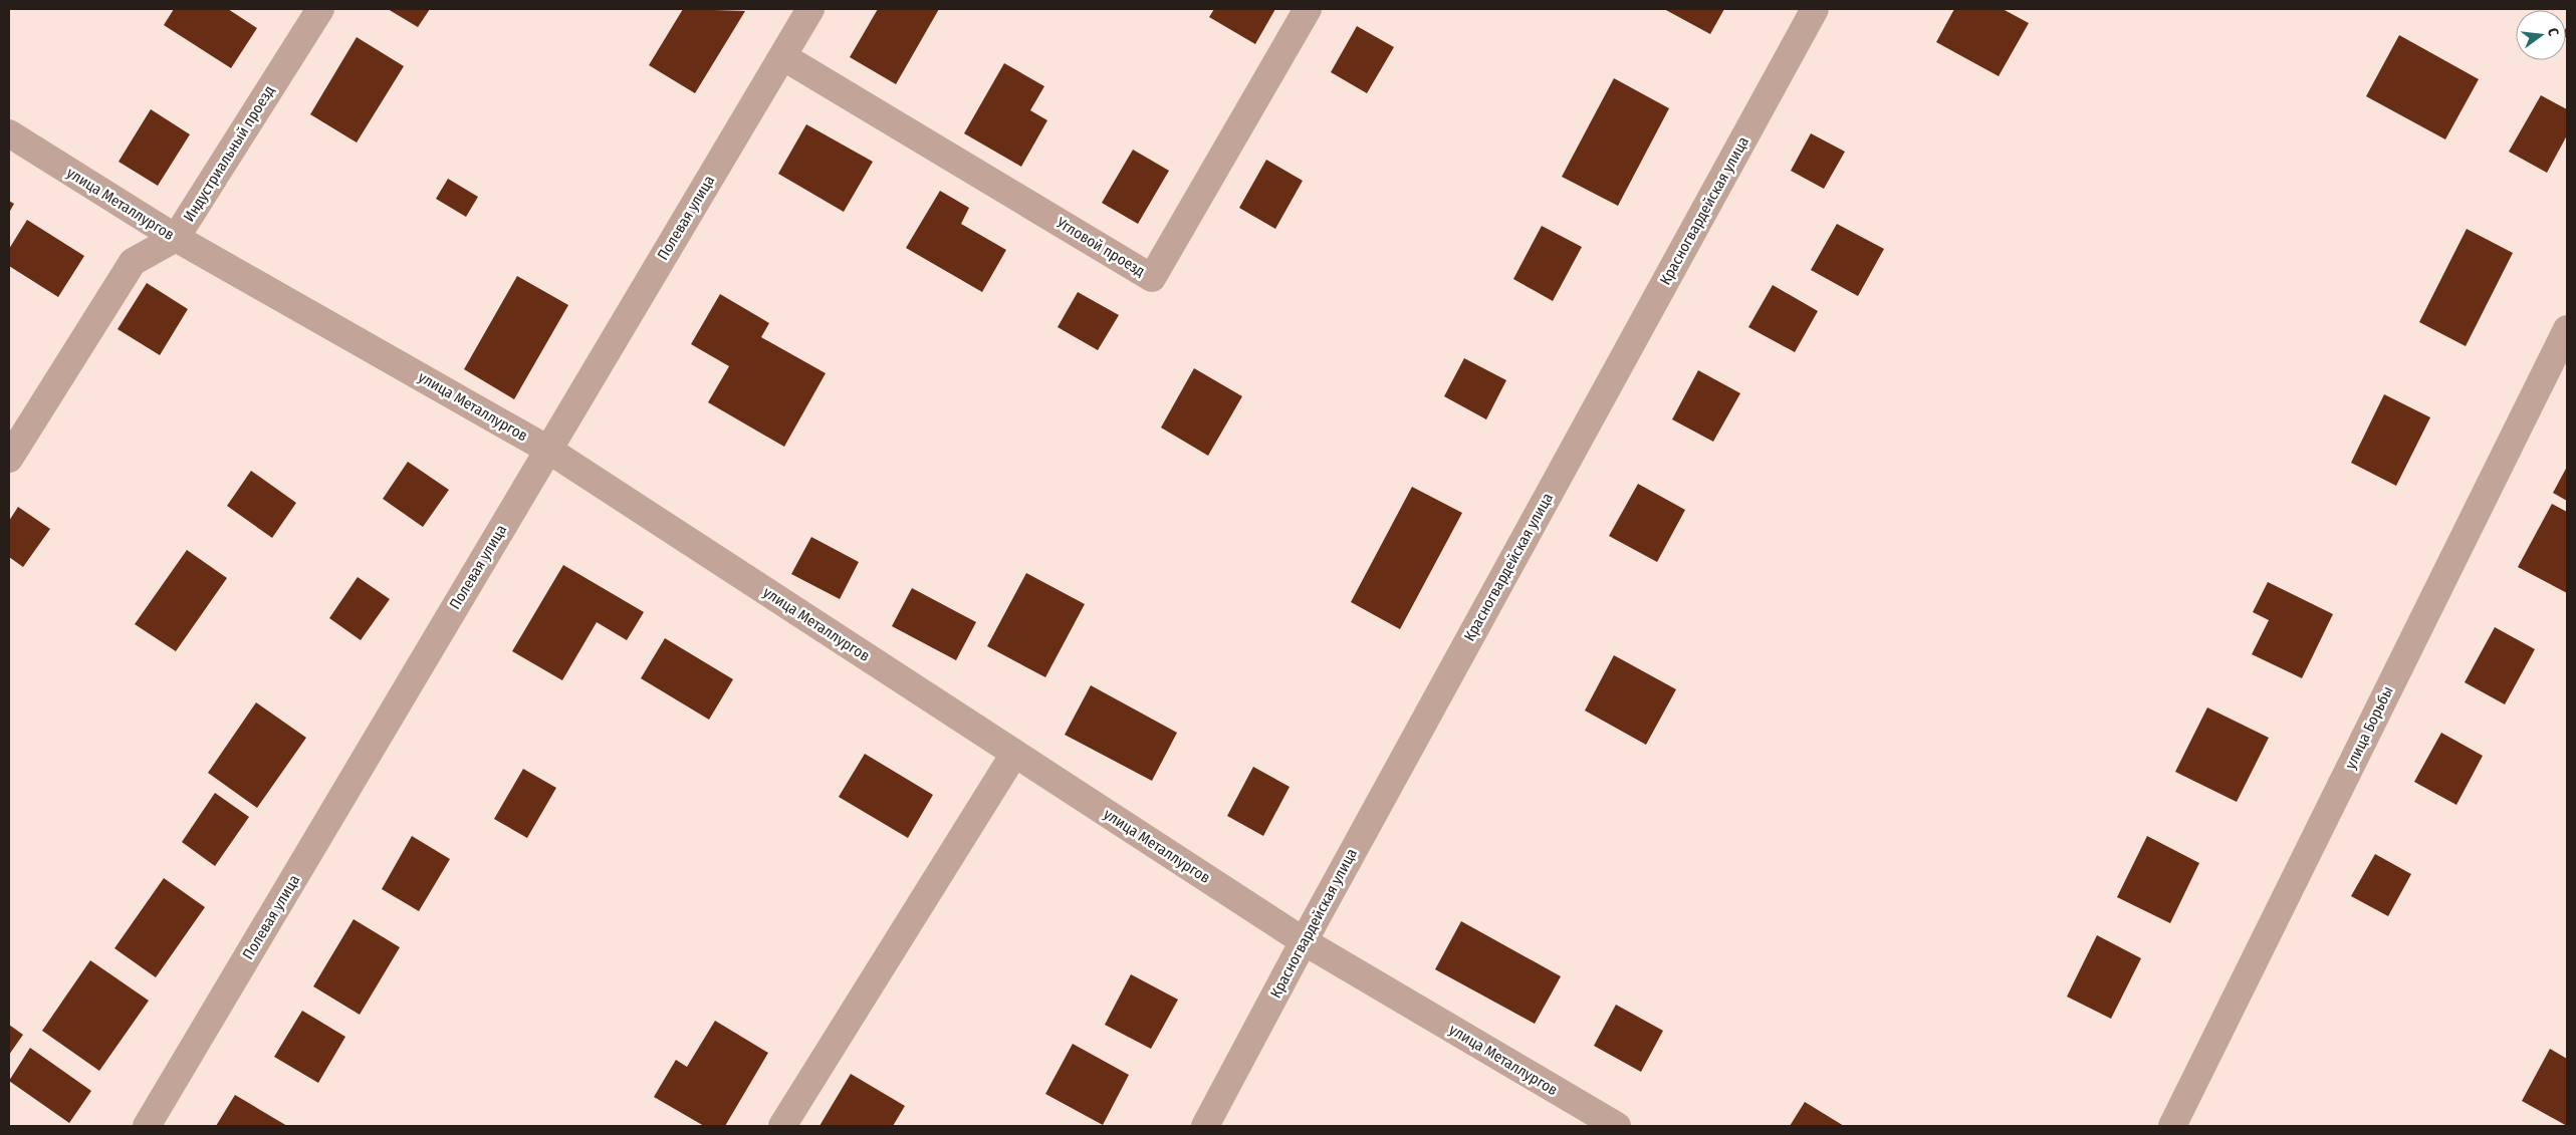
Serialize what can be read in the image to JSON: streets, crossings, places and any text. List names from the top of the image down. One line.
{"streets":{"street":["Индустриальный проезд","улица Металлургов","Красногвардейская улица","Полевая улица","Угловой проезд","улица Борьбы"]},"crossings":[["Индустриальный проезд","улица Металлургов"],["улица Металлургов","Красногвардейская улица"],["улица Металлургов","Полевая улица"],["Полевая улица","Угловой проезд"]],"north":"right"}
